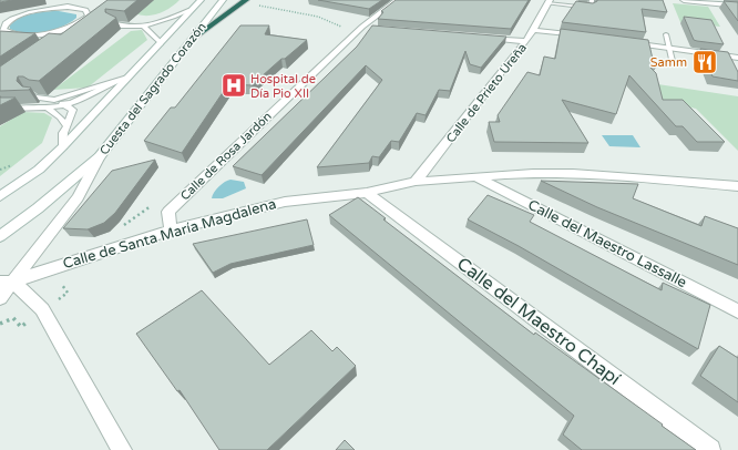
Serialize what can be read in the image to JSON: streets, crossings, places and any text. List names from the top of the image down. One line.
{"streets":{"street":["Cuesta del Sagrado Corazón","Calle de Prieto Ureña","Calle de Rosa Jardón","Calle de Santa María Magdalena","Calle del Maestro Lassalle","Calle del Maestro Chapí"]},"crossings":[["Calle de Prieto Ureña","Calle de Santa María Magdalena"],["Calle de Rosa Jardón","Calle de Santa María Magdalena"],["Calle de Santa María Magdalena","Calle del Maestro Lassalle"],["Calle de Santa María Magdalena","Calle del Maestro Chapí"]],"places":{"restaurant":["Samm"],"hospital":["Hospital de Día Pio XII"]}}
